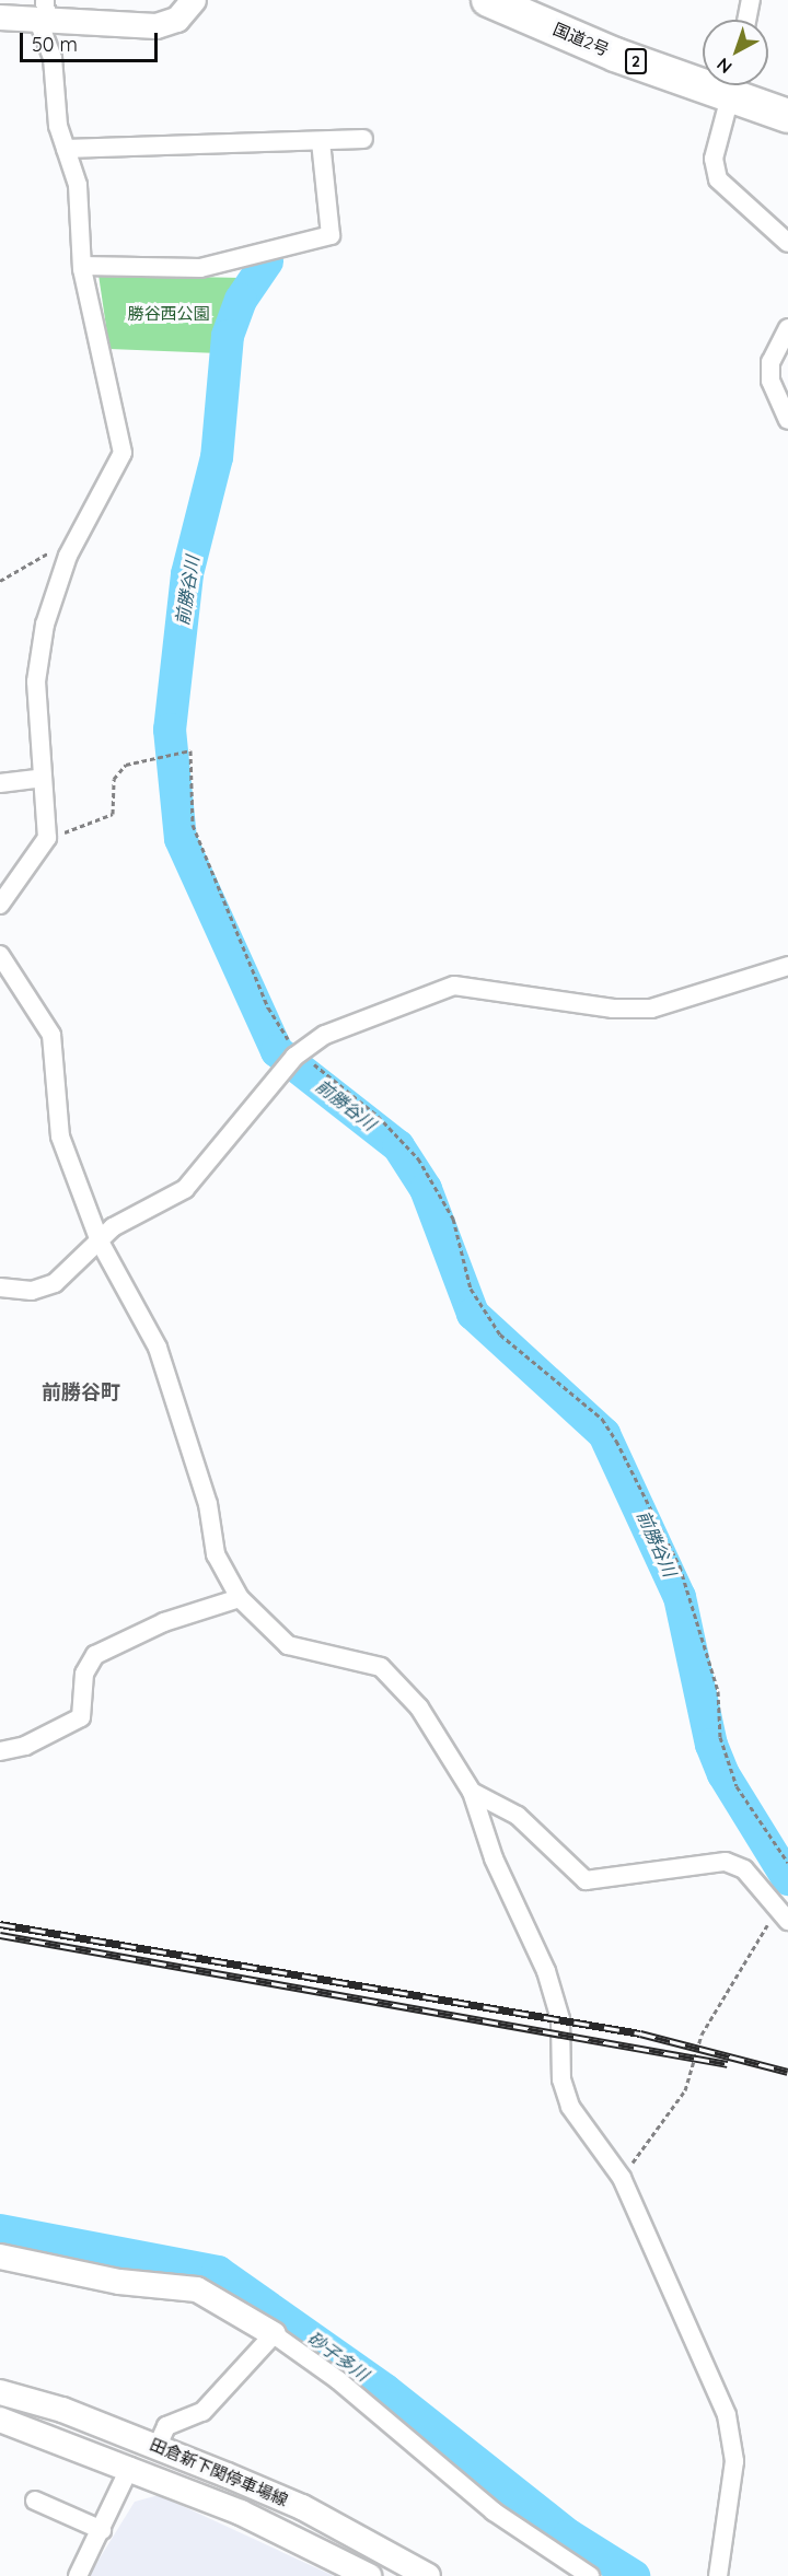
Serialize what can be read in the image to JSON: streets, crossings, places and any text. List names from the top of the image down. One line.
{"streets":{"highway":["国道2号","2"],"main road":["田倉新下関停車場線"]},"districts":["前勝谷町"],"water":["前勝谷川","砂子多川"],"parks":["勝谷西公園"],"scale_bar":"50 m","north":"bottom left"}
